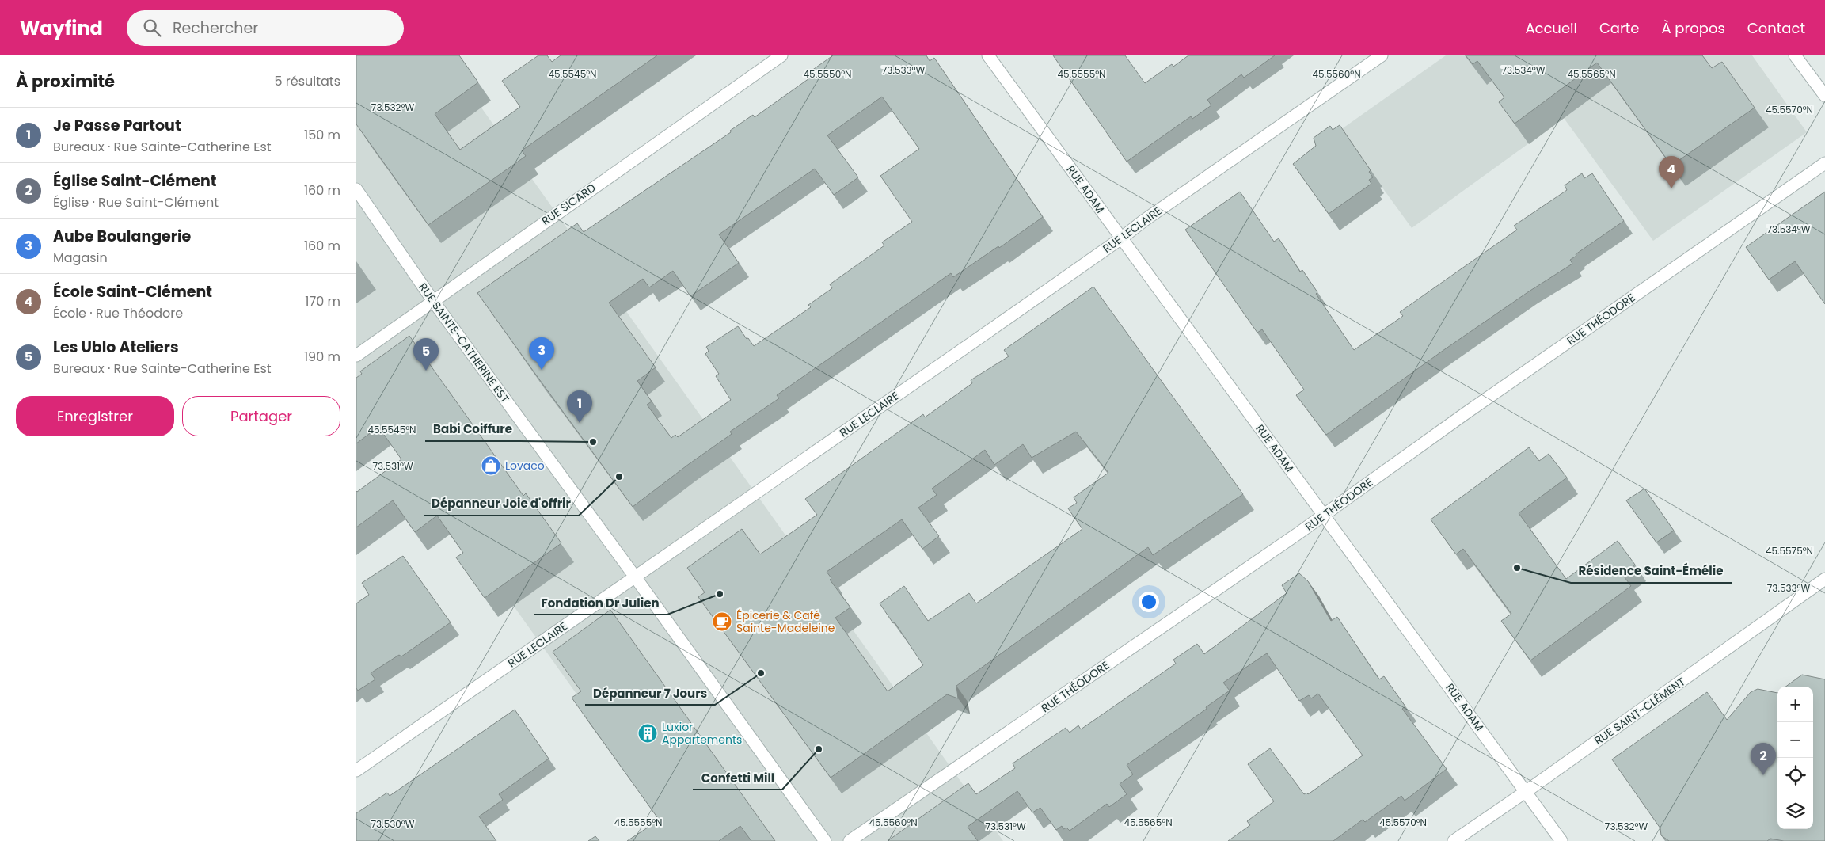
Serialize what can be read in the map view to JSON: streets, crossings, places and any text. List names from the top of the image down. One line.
{"streets":{"street":["RUE ADAM","RUE SICARD","RUE LECLAIRE","RUE THÉODORE","RUE SAINTE-CATHERINE EST","RUE SAINT-CLÉMENT"]},"crossings":[["RUE ADAM","RUE LECLAIRE"],["RUE ADAM","RUE THÉODORE"],["RUE ADAM","RUE SAINT-CLÉMENT"],["RUE SICARD","RUE SAINTE-CATHERINE EST"],["RUE LECLAIRE","RUE SAINTE-CATHERINE EST"]],"places":{"other":["Babi Coiffure","Dépanneur Joie d'offrir","Résidence Saint-Émélie","Fondation Dr Julien","Dépanneur 7 Jours","Confetti Mill"],"shop":["Lovaco"],"cafe":["Épicerie & Café Sainte-Madeleine"],"building":["Luxior Appartements"]},"page":{"header":"Wayfind","search":"Rechercher","nav":["Accueil","Carte","À propos","Contact"],"heading":["À proximité","5 résultats"],"list":[{"mark":"1","name":"Je Passe Partout","note":"Bureaux · Rue Sainte-Catherine Est","value":"150 m"},{"mark":"2","name":"Église Saint-Clément","note":"Église · Rue Saint-Clément","value":"160 m"},{"mark":"3","name":"Aube Boulangerie","note":"Magasin","value":"160 m"},{"mark":"4","name":"École Saint-Clément","note":"École · Rue Théodore","value":"170 m"},{"mark":"5","name":"Les Ublo Ateliers","note":"Bureaux · Rue Sainte-Catherine Est","value":"190 m"}],"pins":["4","3","5","1","2"],"buttons":["Enregistrer","Partager"],"map_buttons":["+","−"]},"coordinates":["73.533°W","73.534°W","45.5545°N","45.5550°N","45.5555°N","45.5560°N","45.5565°N","73.532°W","45.5570°N","73.531°W","45.5575°N","73.530°W"]}
